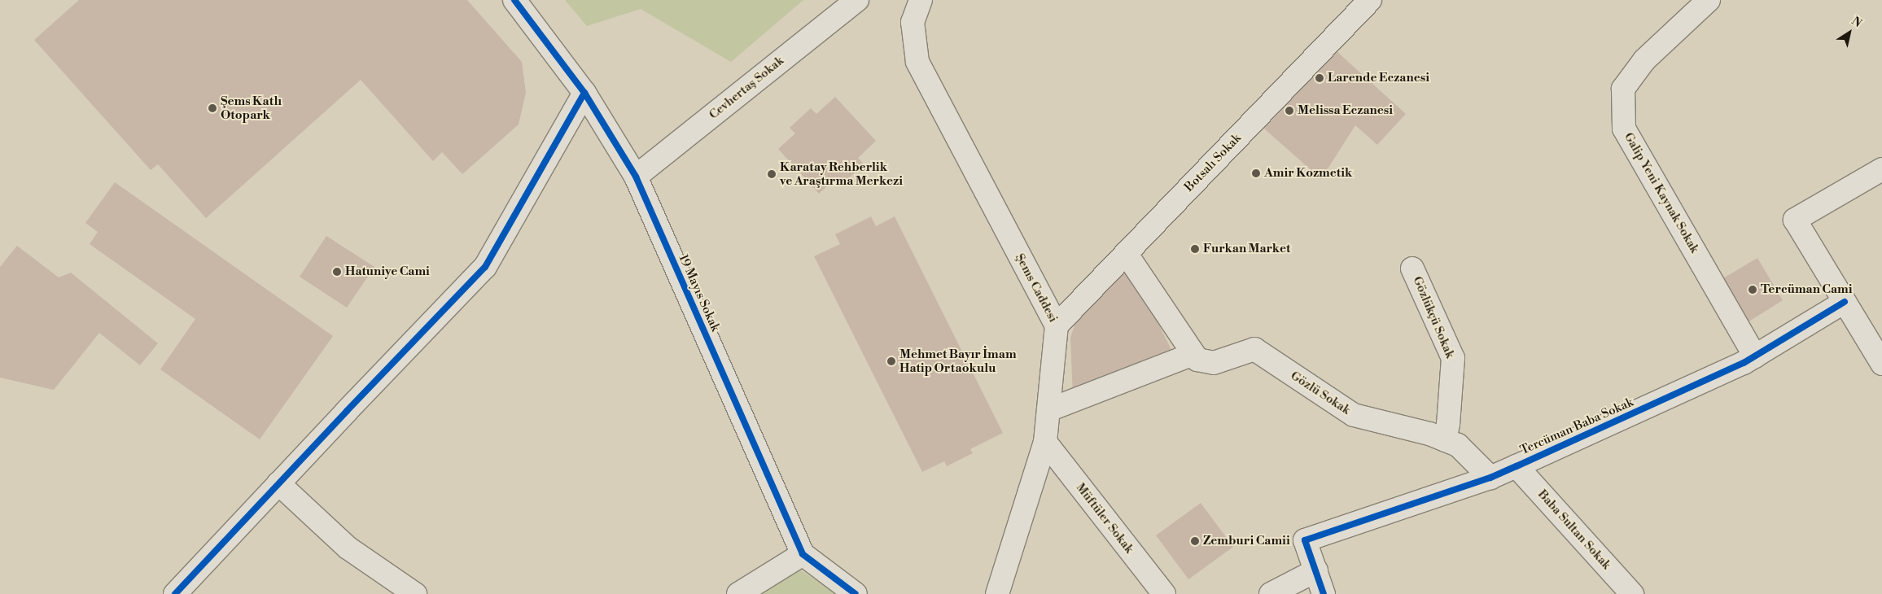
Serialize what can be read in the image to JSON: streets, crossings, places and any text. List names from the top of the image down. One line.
{"streets":{"street":["Cevhertaş Sokak","Botsalı Sokak","Galip Yeni Kaynak Sokak","Şems Caddesi","19 Mayıs Sokak","Gözlükçü Sokak","Gözlü Sokak","Tercüman Baba Sokak","Müftüler Sokak","Baba Sultan Sokak"]},"crossings":[["Cevhertaş Sokak","19 Mayıs Sokak"],["Botsalı Sokak","Şems Caddesi"],["Botsalı Sokak","Gözlü Sokak"],["Galip Yeni Kaynak Sokak","Tercüman Baba Sokak"],["Şems Caddesi","Müftüler Sokak"],["Gözlükçü Sokak","Gözlü Sokak"],["Gözlü Sokak","Tercüman Baba Sokak"],["Tercüman Baba Sokak","Baba Sultan Sokak"]],"places":["Larende Eczanesi","Şems Katlı Otopark","Melissa Eczanesi","Amir Kozmetik","Karatay Rehberlik ve Araştırma Merkezi","Furkan Market","Hatuniye Cami","Tercüman Cami","Mehmet Bayır İmam Hatip Ortaokulu","Zemburi Camii"],"north":"top right"}
